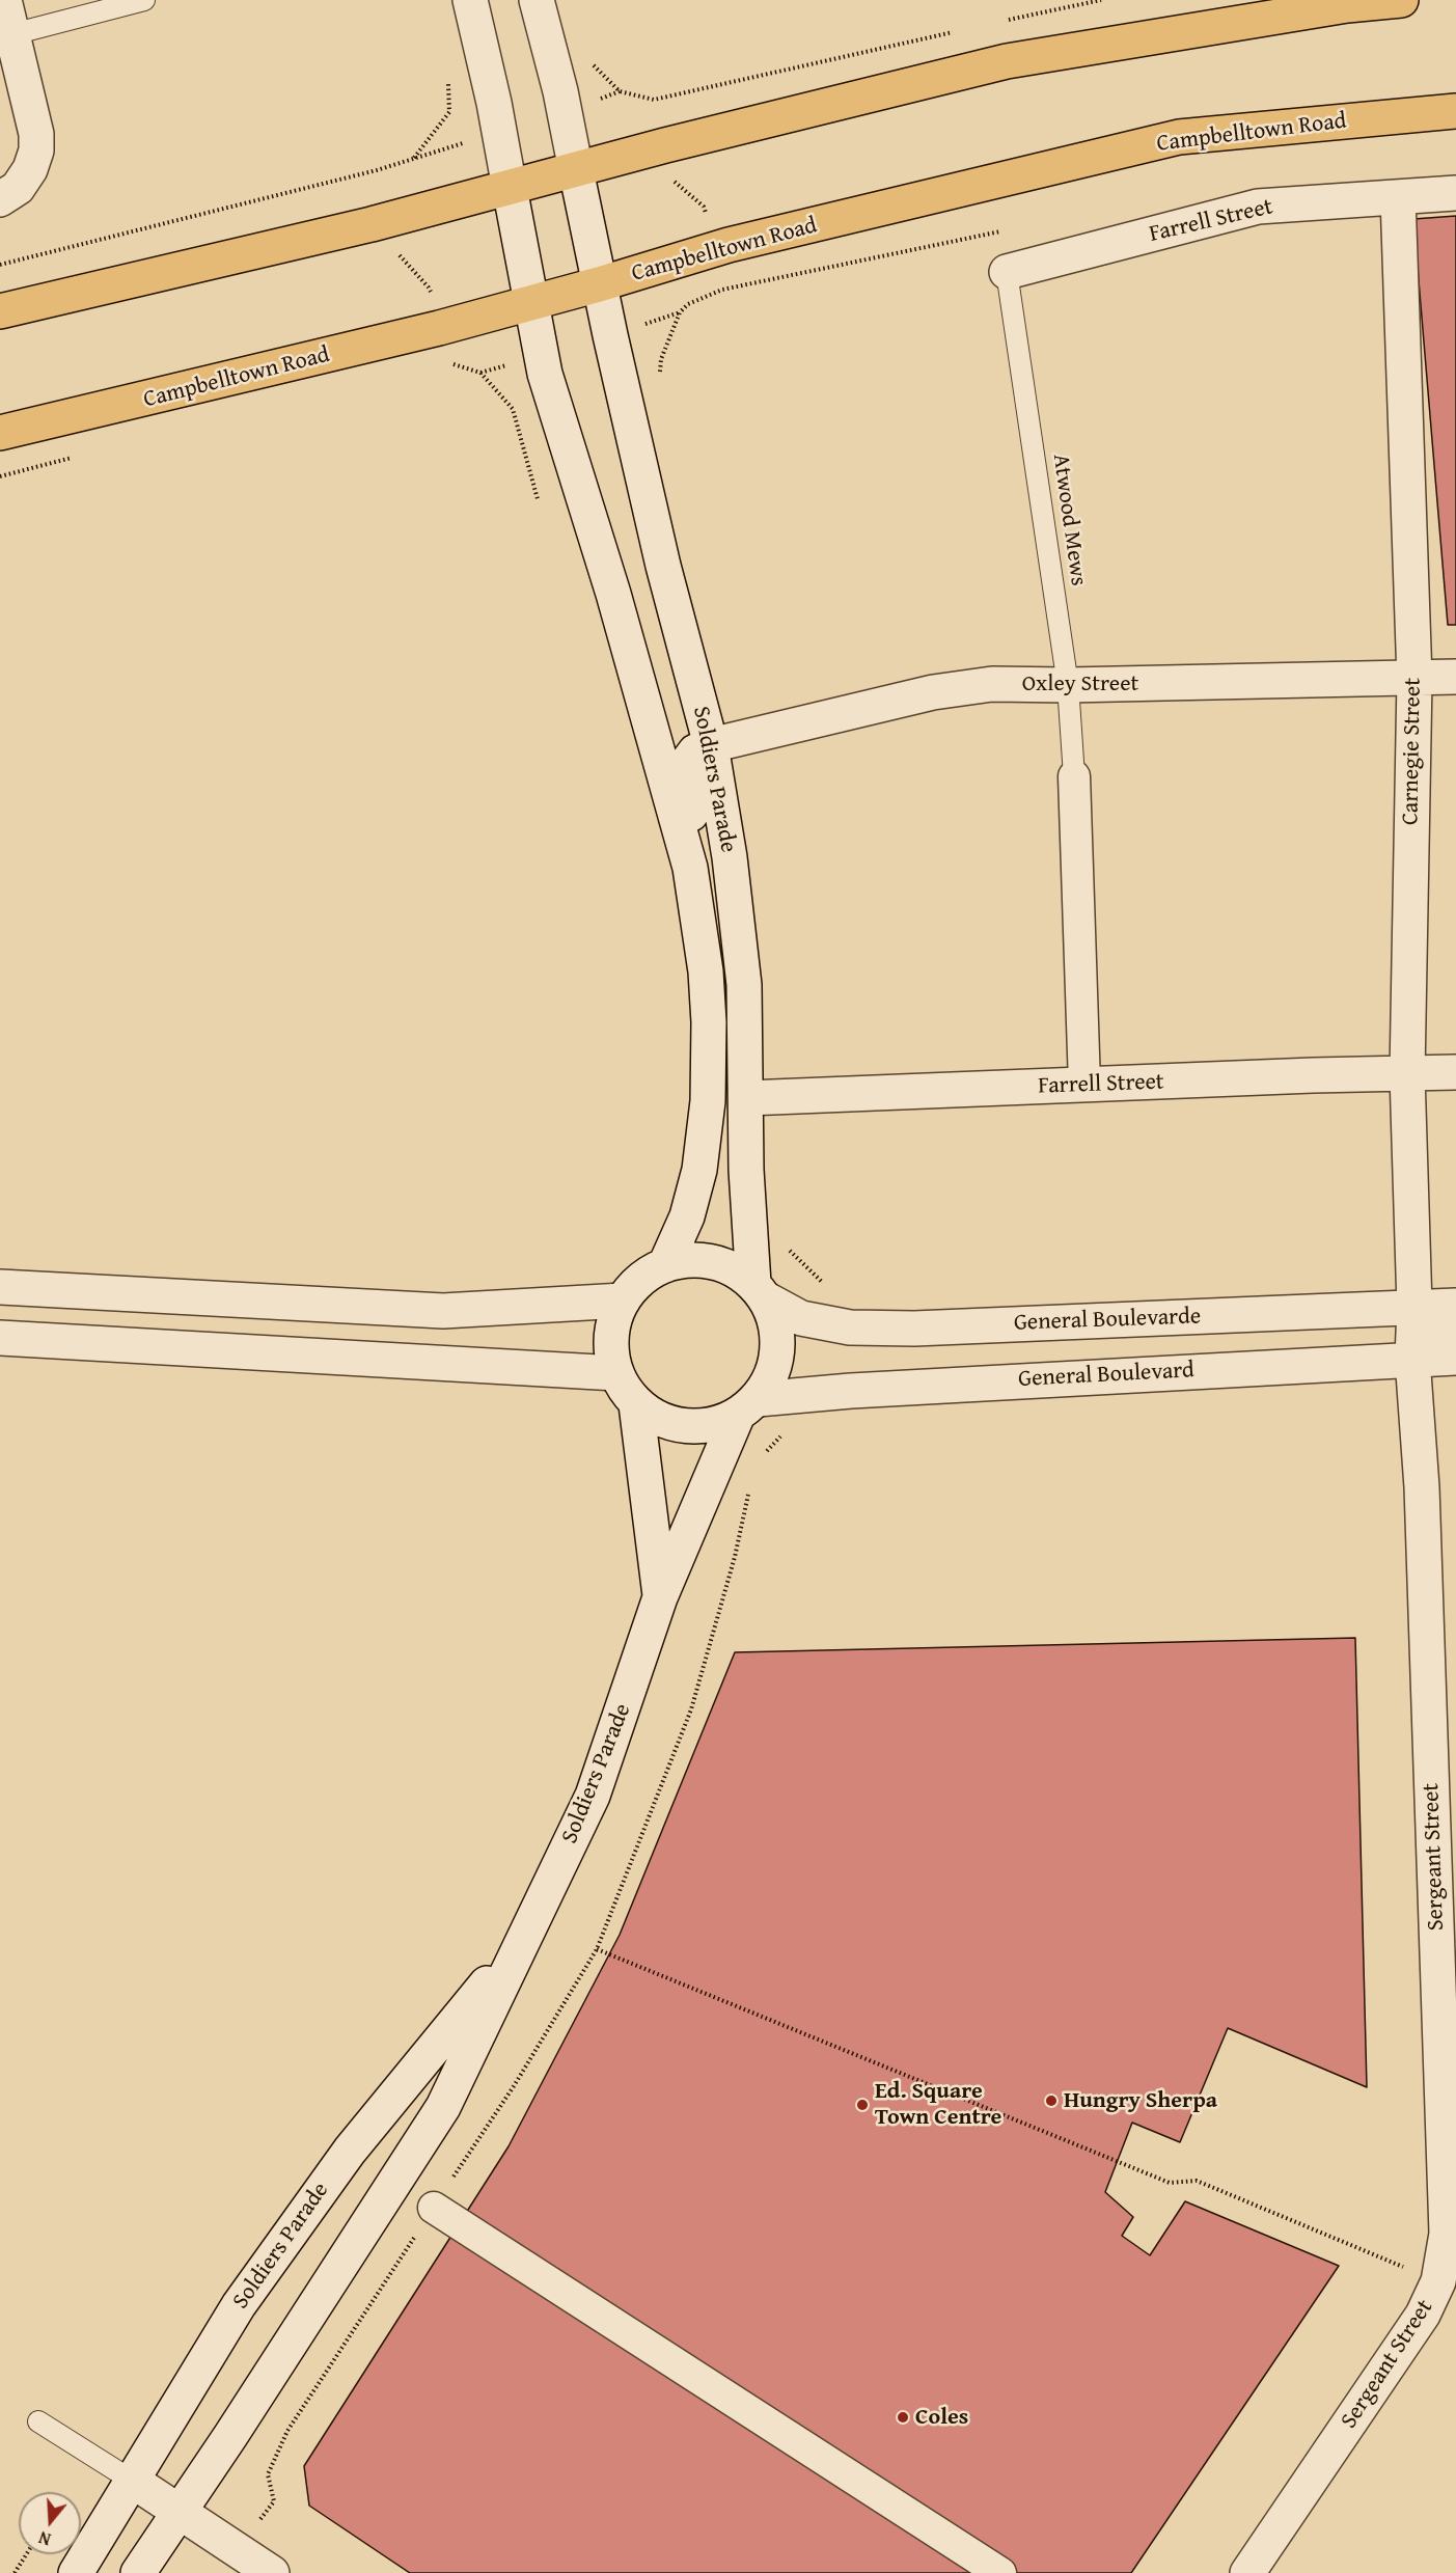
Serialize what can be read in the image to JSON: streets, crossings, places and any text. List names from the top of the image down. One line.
{"streets":{"main road":["Campbelltown Road"],"street":["Farrell Street","Oxley Street","Carnegie Street","Soldiers Parade","General Boulevarde","General Boulevard","Sergeant Street"],"lane":["Atwood Mews"]},"crossings":[["Campbelltown Road","Soldiers Parade"],["Farrell Street","Atwood Mews"],["Farrell Street","Carnegie Street"],["Farrell Street","Soldiers Parade"],["Atwood Mews","Oxley Street"],["Oxley Street","Carnegie Street"],["Oxley Street","Soldiers Parade"],["Carnegie Street","General Boulevarde"],["Carnegie Street","Sergeant Street"],["Soldiers Parade","General Boulevarde"],["Soldiers Parade","General Boulevard"],["General Boulevarde","General Boulevard"],["General Boulevarde","Sergeant Street"],["General Boulevard","Sergeant Street"]],"places":["Hungry Sherpa","Ed. Square Town Centre","Coles"],"north":"bottom"}
